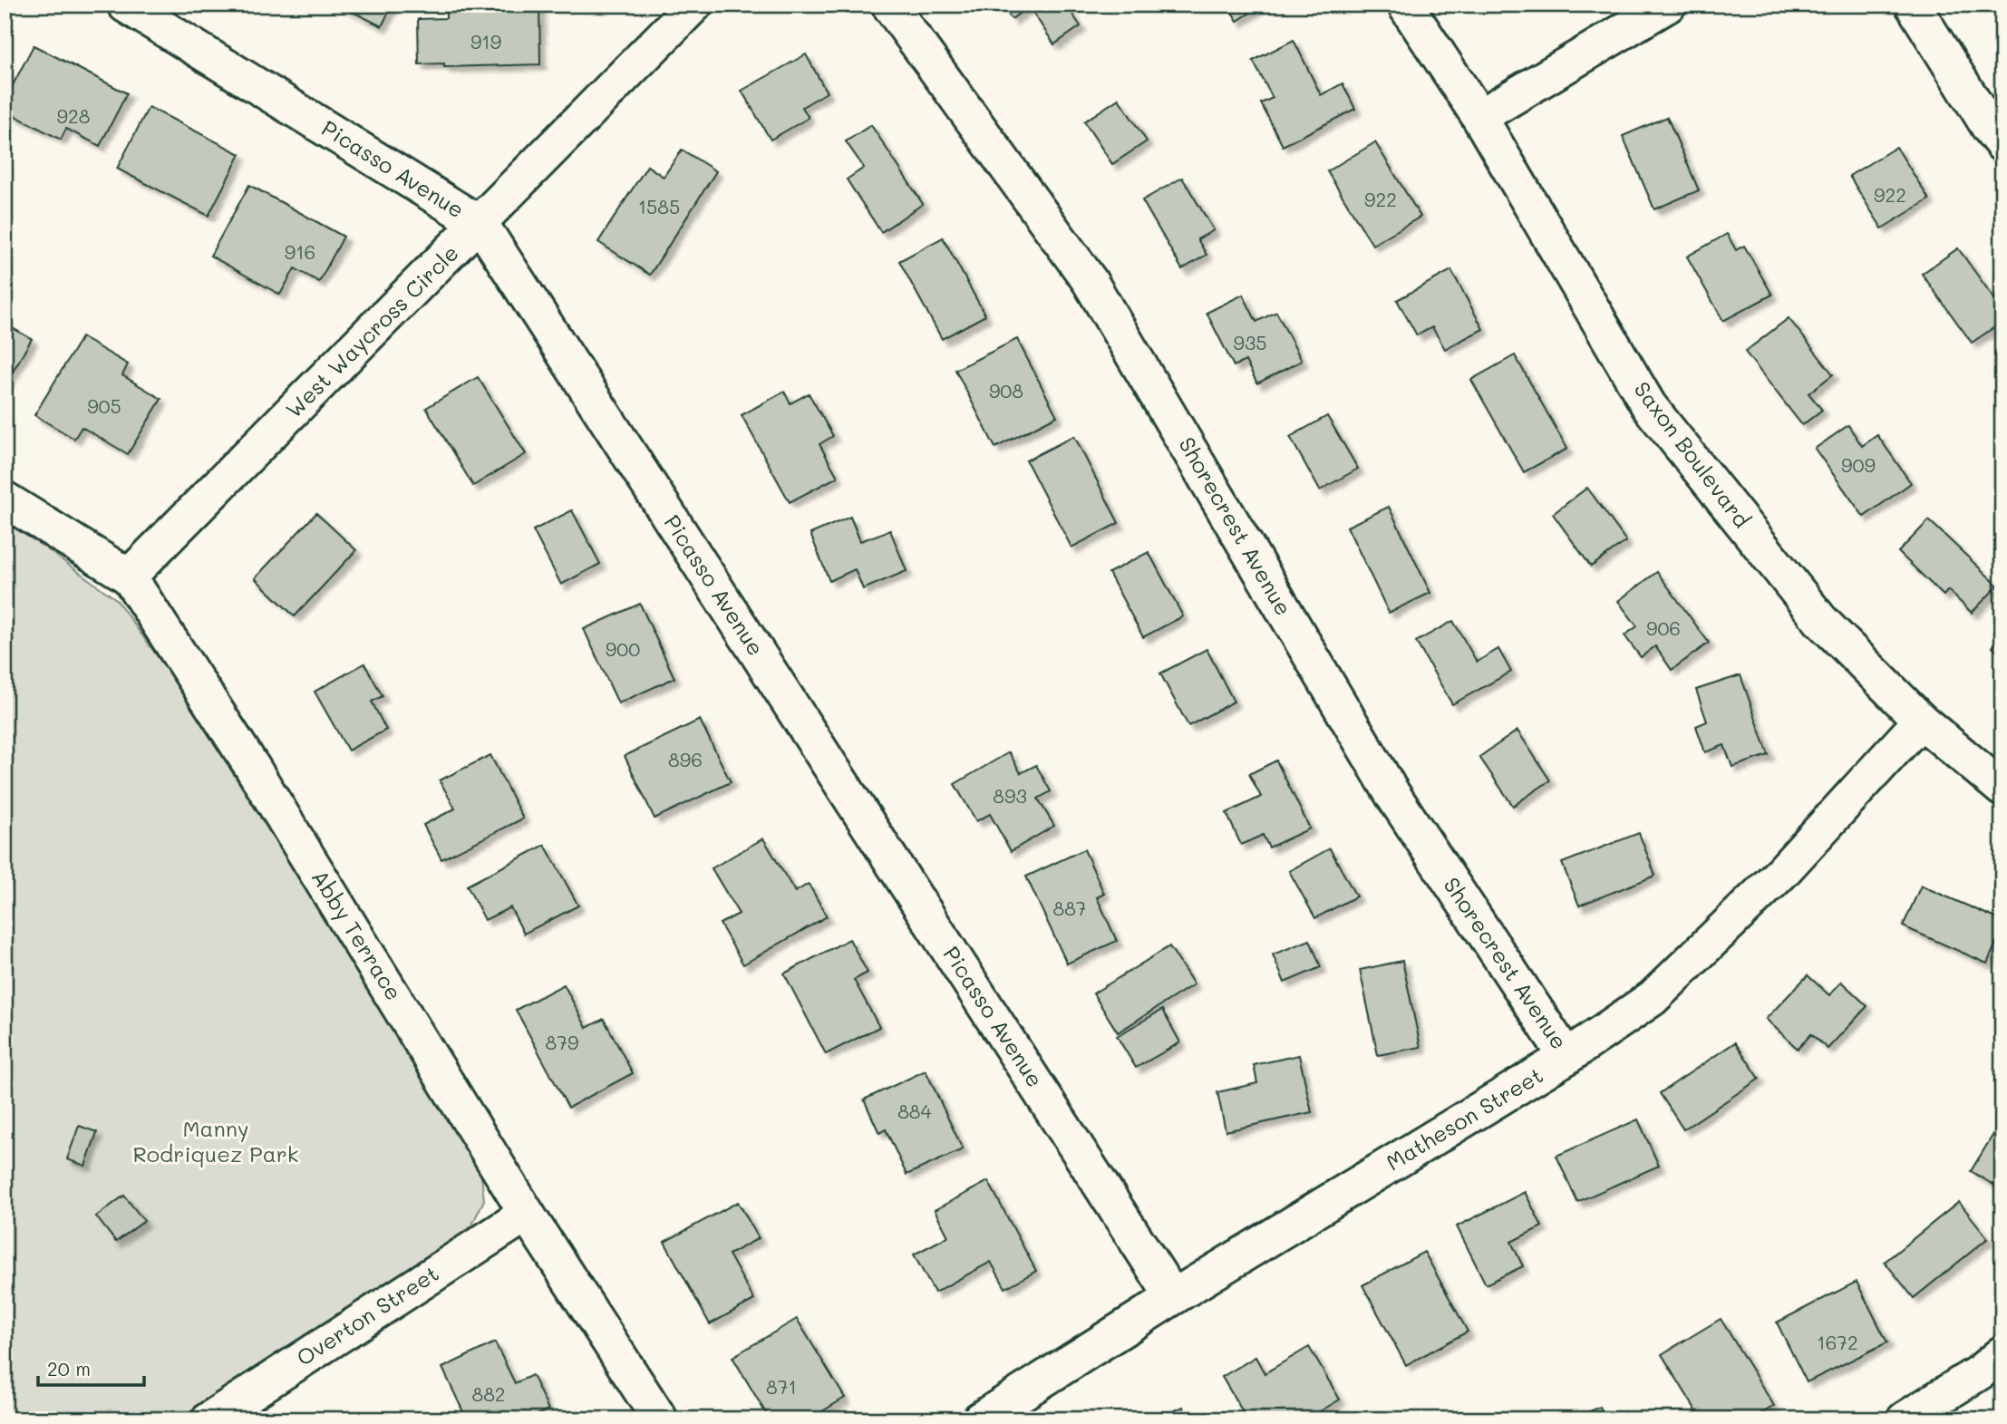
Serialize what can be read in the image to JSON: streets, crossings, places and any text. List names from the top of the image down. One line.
{"streets":{"street":["Picasso Avenue","West Waycross Circle","Saxon Boulevard","Shorecrest Avenue","Abby Terrace","Matheson Street","Overton Street"]},"crossings":[["Picasso Avenue","West Waycross Circle"],["Picasso Avenue","Matheson Street"],["West Waycross Circle","Abby Terrace"],["Saxon Boulevard","Matheson Street"],["Shorecrest Avenue","Matheson Street"],["Abby Terrace","Overton Street"]],"parks":["Manny Rodriquez Park"],"house_numbers":["919","928","922","922","1585","916","935","908","905","909","906","900","896","893","887","879","884","1672","871","882"],"scale_bar":"20 m"}
